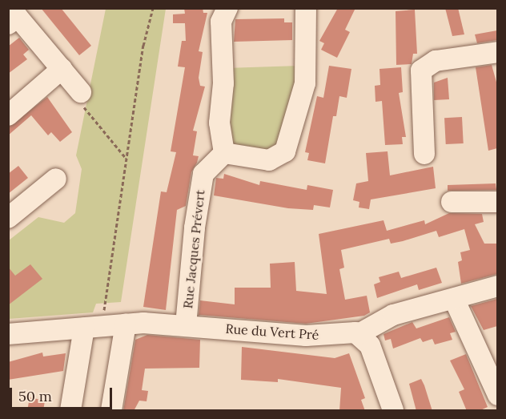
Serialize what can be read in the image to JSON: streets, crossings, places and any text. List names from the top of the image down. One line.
{"streets":{"street":["Rue Jacques Prévert","Rue du Vert Pré"]},"crossings":[["Rue Jacques Prévert","Rue du Vert Pré"]],"scale_bar":"50 m"}
